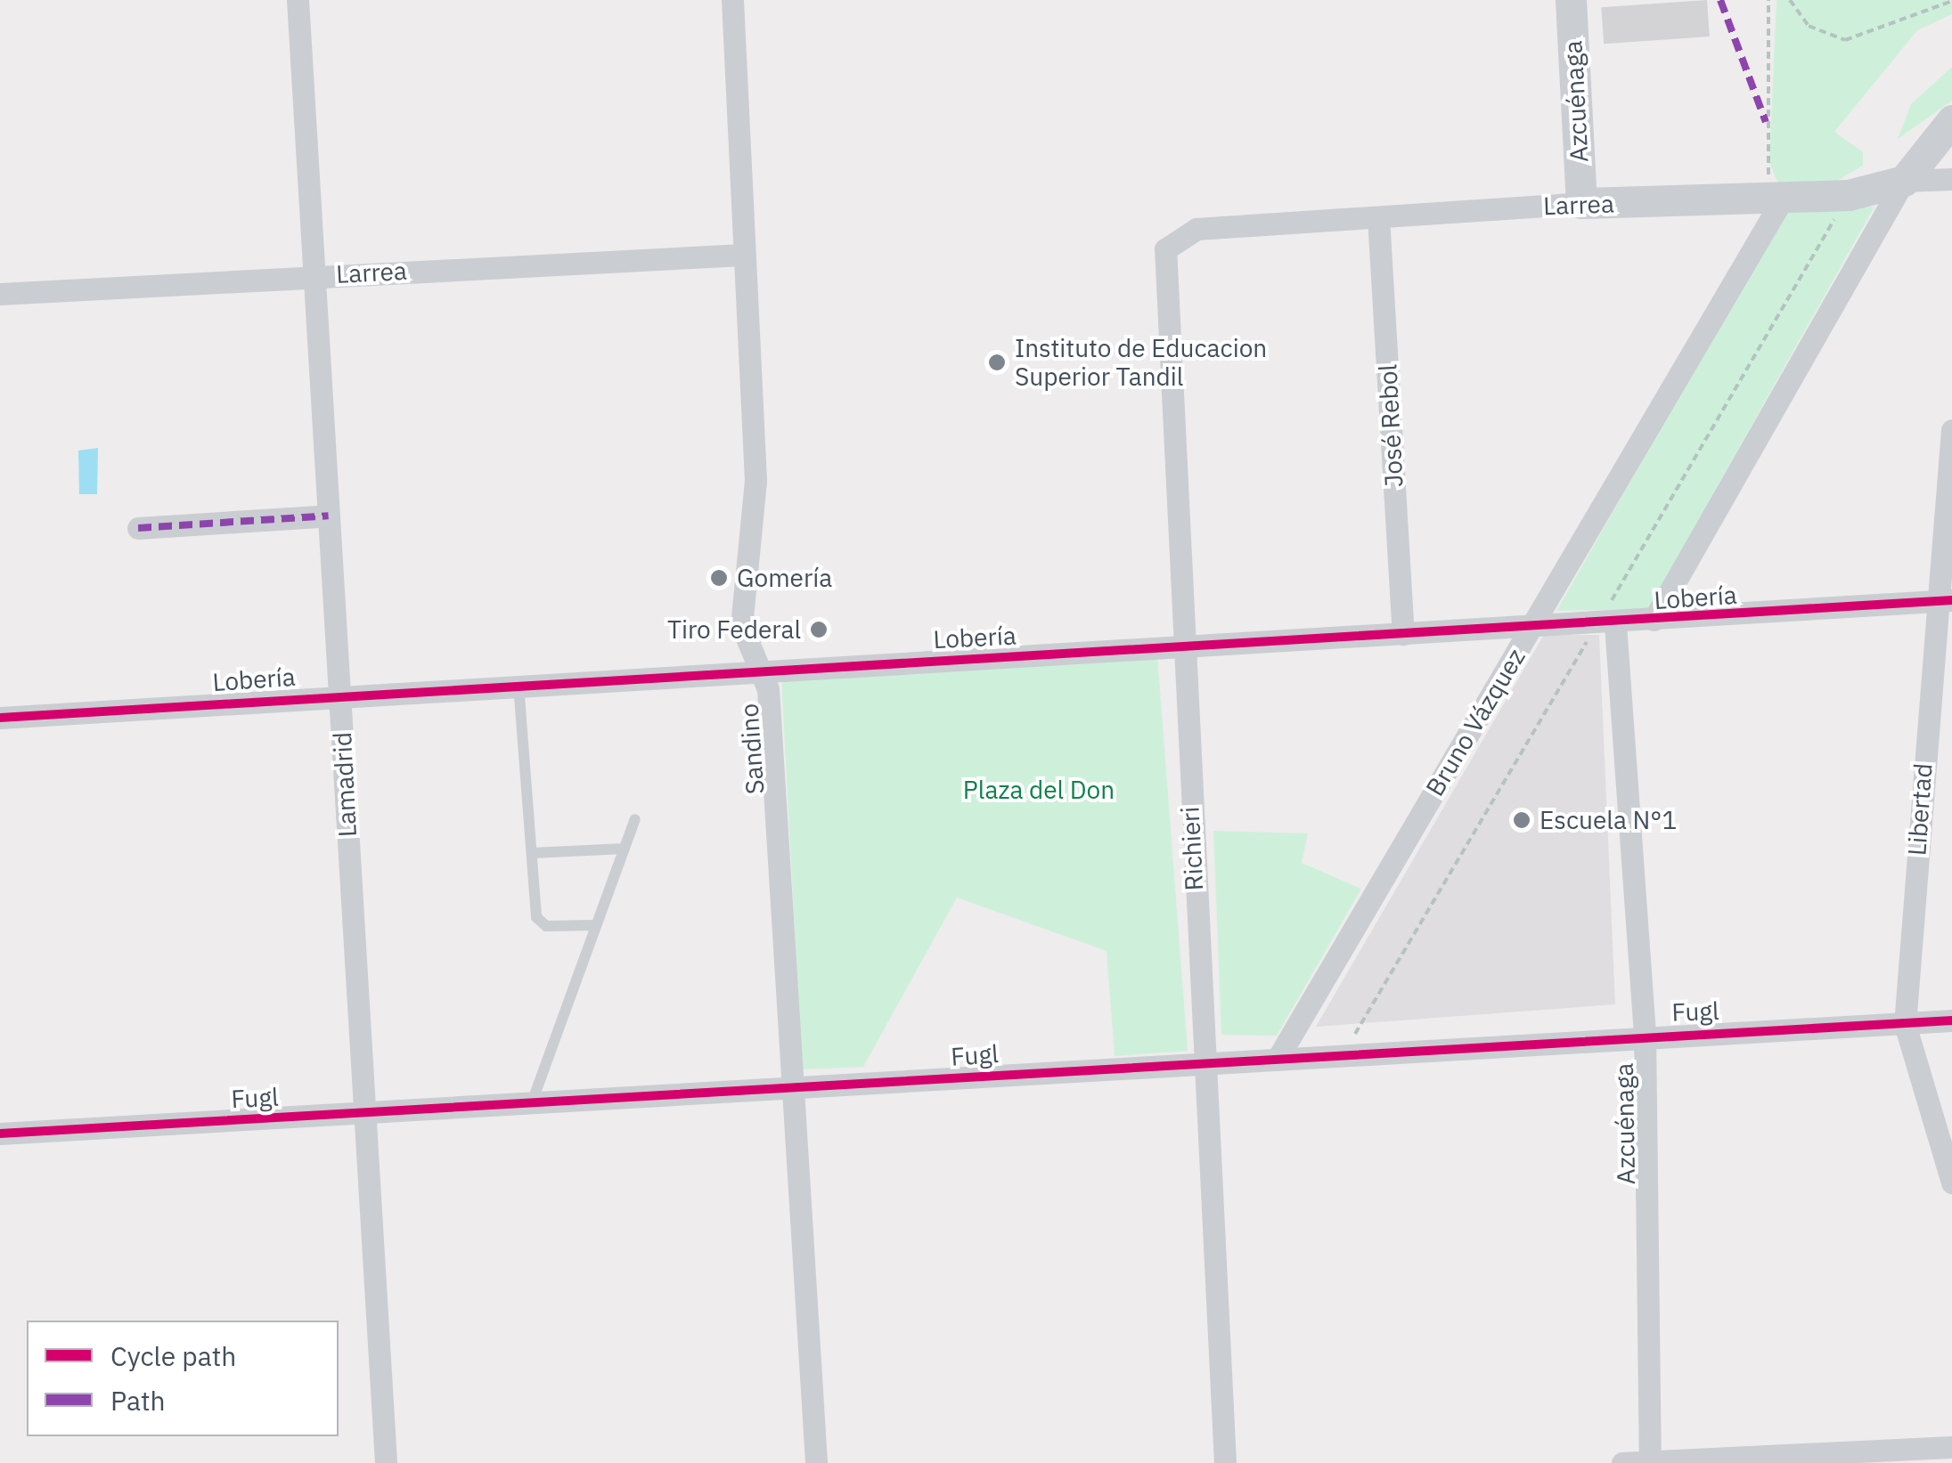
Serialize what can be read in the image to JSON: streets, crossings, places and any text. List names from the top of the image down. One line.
{"streets":{"main road":["Azcuénaga","Larrea"],"street":["José Rebol","Lobería","Bruno Vázquez","Sandino","Lamadrid","Libertad","Richieri","Fugl"]},"crossings":[["Azcuénaga","Larrea"],["Azcuénaga","Lobería"],["Azcuénaga","Fugl"],["Larrea","José Rebol"],["Larrea","Bruno Vázquez"],["Larrea","Sandino"],["Larrea","Lamadrid"],["Larrea","Richieri"],["José Rebol","Lobería"],["Lobería","Bruno Vázquez"],["Lobería","Sandino"],["Lobería","Lamadrid"],["Lobería","Libertad"],["Lobería","Richieri"],["Bruno Vázquez","Fugl"],["Sandino","Fugl"],["Lamadrid","Fugl"],["Libertad","Fugl"],["Richieri","Fugl"]],"parks":["Plaza del Don"],"places":["Instituto de Educacion Superior Tandil","Gomería","Tiro Federal","Escuela N°1"],"legend":["Cycle path","Path"]}
